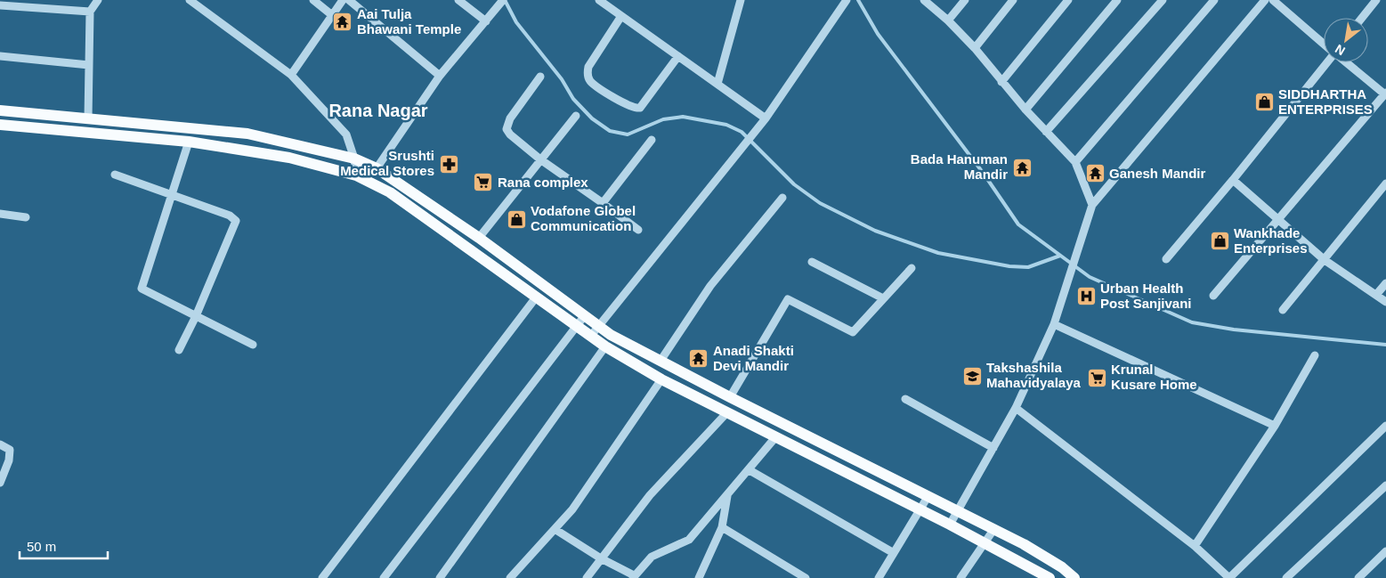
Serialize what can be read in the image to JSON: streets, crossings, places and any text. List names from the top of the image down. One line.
{"districts":["Rana Nagar"],"places":{"temple":["Aai Tulja Bhawani Temple","Bada Hanuman Mandir","Ganesh Mandir","Anadi Shakti Devi Mandir"],"shop":["SIDDHARTHA ENTERPRISES","Vodafone Globel Communication","Wankhade Enterprises"],"pharmacy":["Srushti Medical Stores"],"supermarket":["Rana complex","Krunal Kusare Home"],"hospital":["Urban Health Post Sanjivani"],"school or university":["Takshashila Mahavidyalaya"]},"scale_bar":"50 m","north":"bottom left"}
